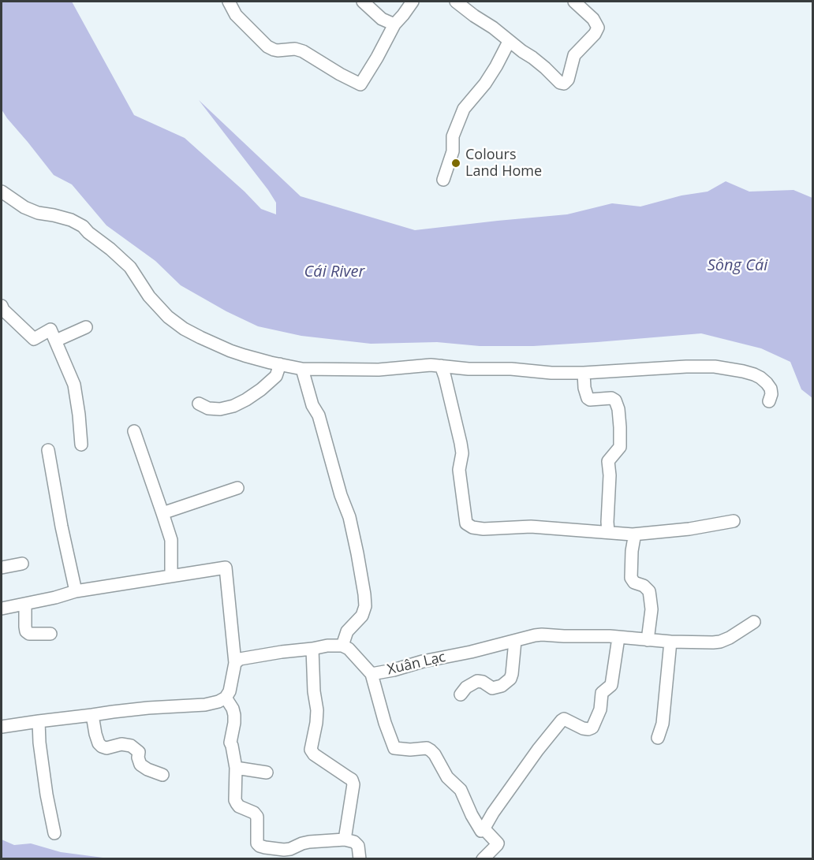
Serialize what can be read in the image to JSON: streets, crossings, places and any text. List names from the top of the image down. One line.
{"streets":{"street":["Xuân Lạc"]},"water":["Sông Cái","Cái River"],"places":["Colours Land Home"]}
